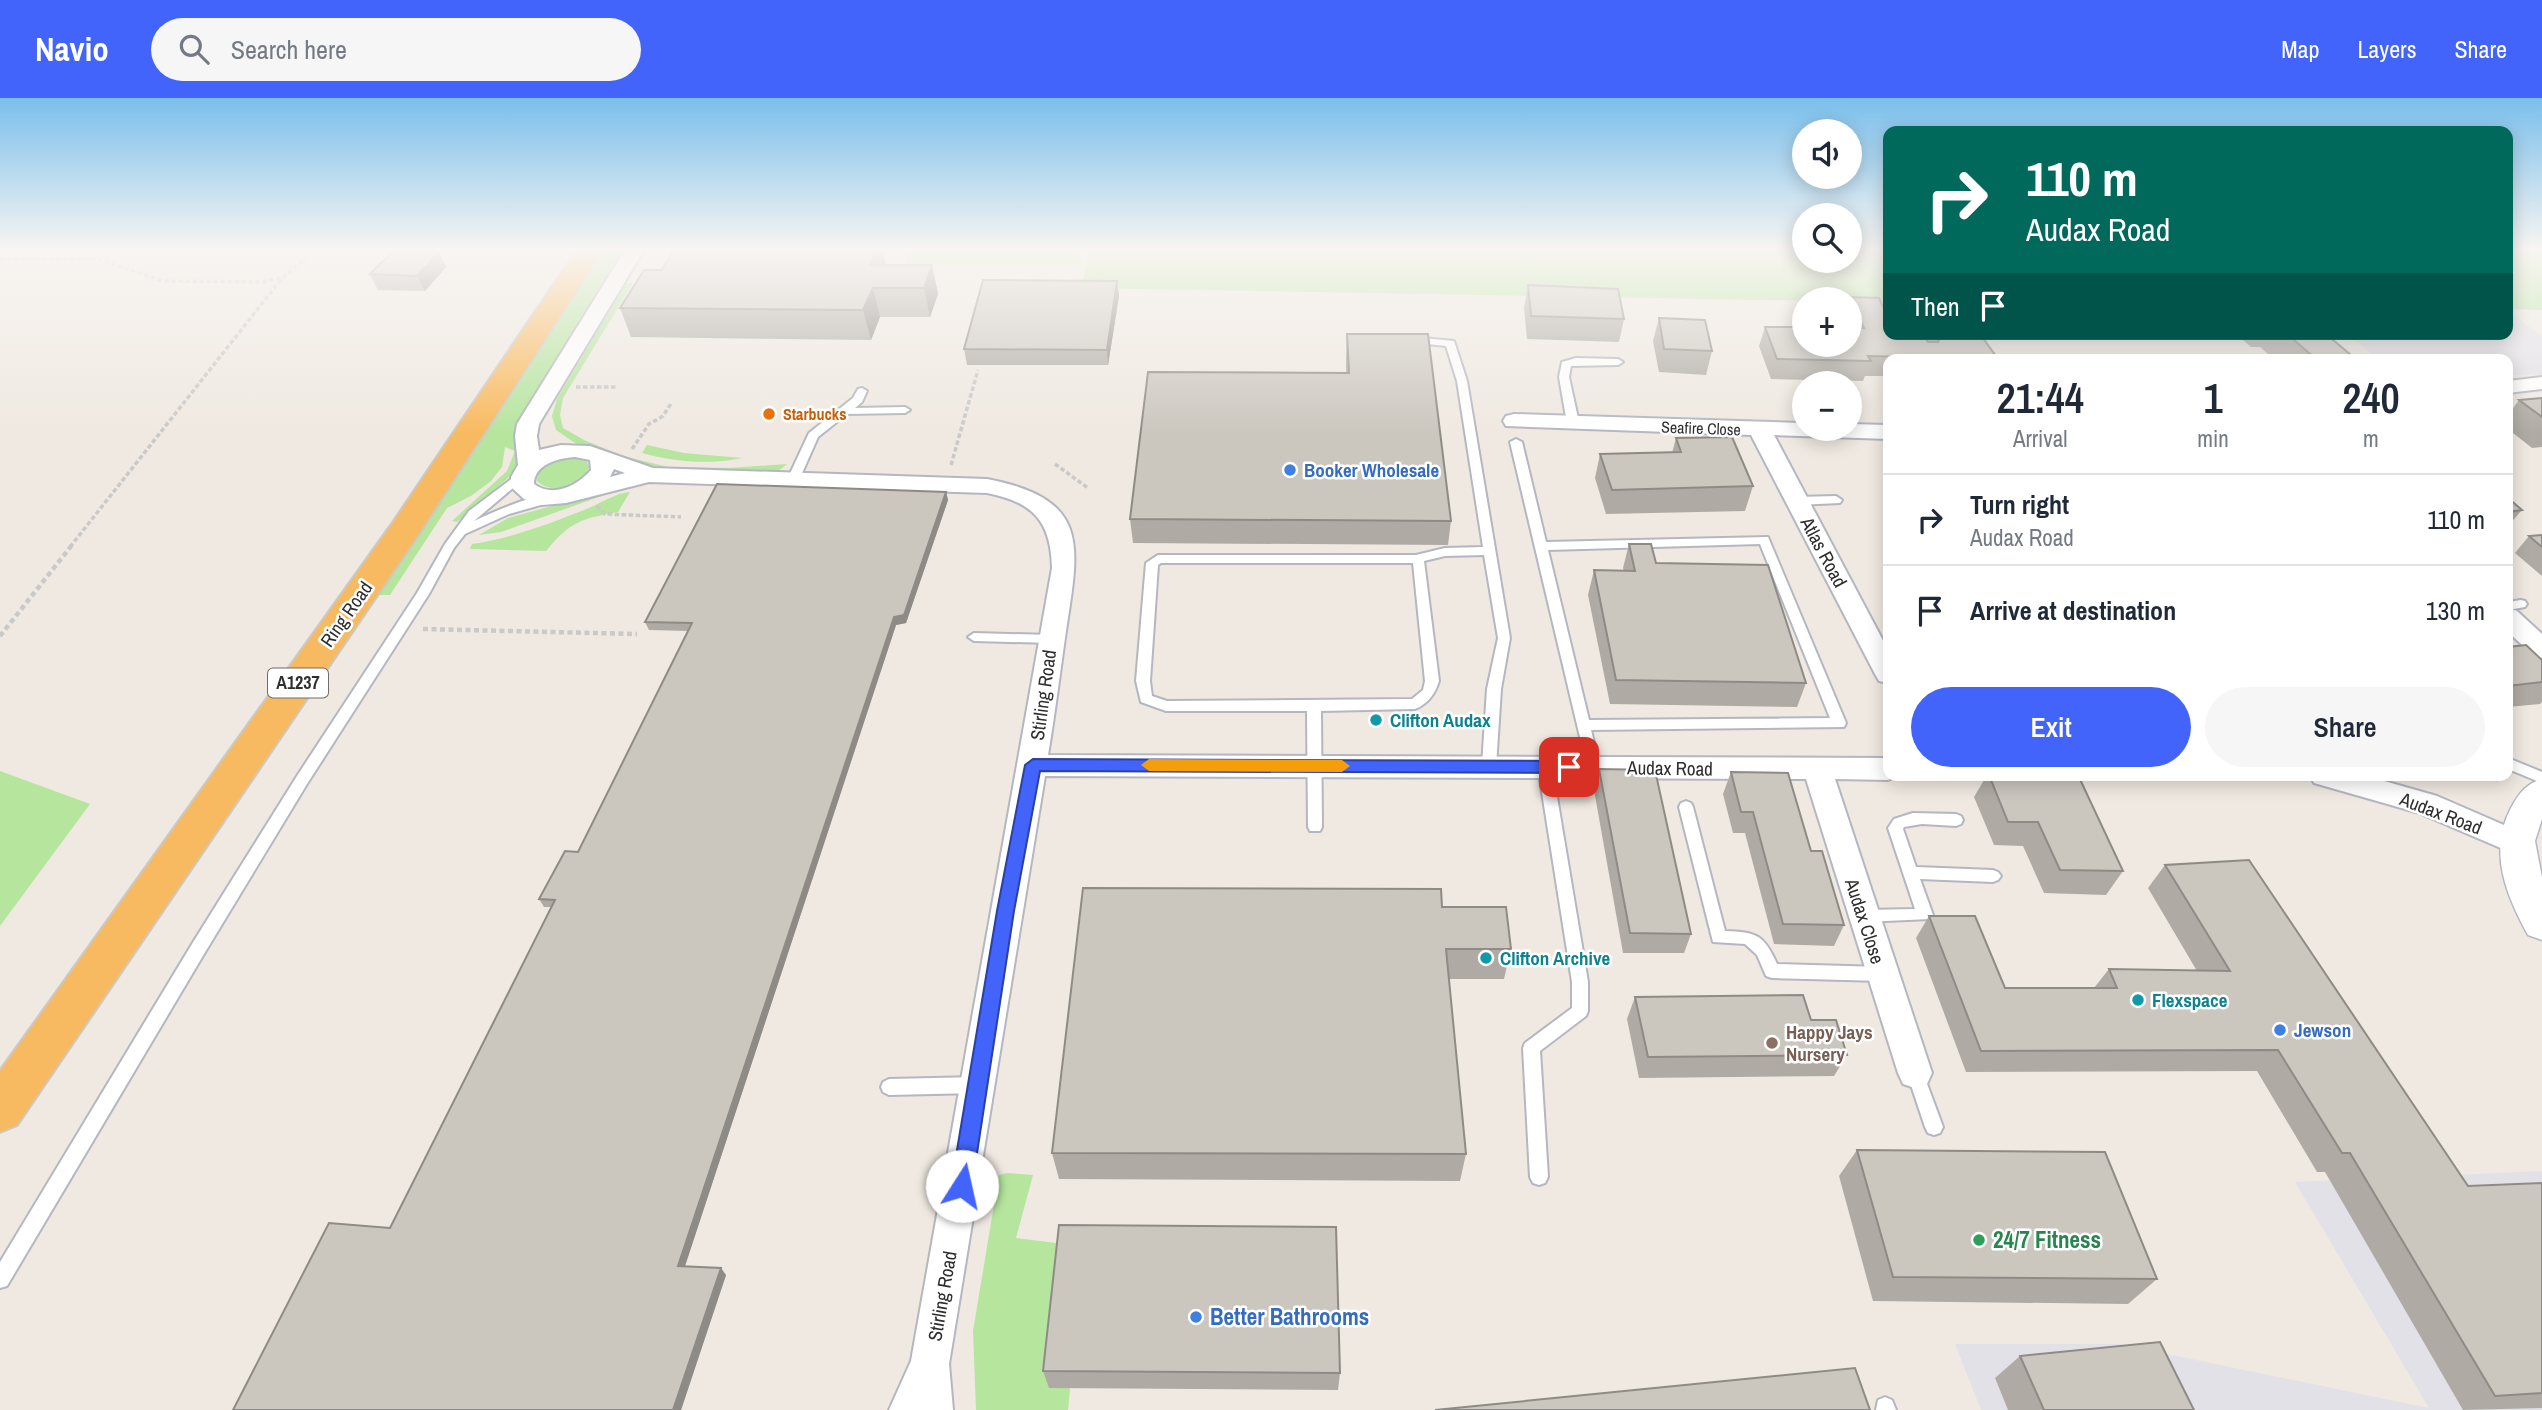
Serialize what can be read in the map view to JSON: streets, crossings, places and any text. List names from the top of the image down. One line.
{"streets":{"highway":["Ring Road","A1237"],"street":["Seafire Close","Atlas Road","Stirling Road","Audax Road","Audax Close"]},"crossings":[["Seafire Close","Atlas Road"],["Stirling Road","Audax Road"],["Audax Road","Audax Close"]],"places":["Starbucks","Booker Wholesale","Clifton Audax","Clifton Archive","Flexspace","Jewson","Happy Jays Nursery","24/7 Fitness","Better Bathrooms"],"page":{"header":"Navio","search":"Search here","nav":["Map","Layers","Share"],"map_buttons":["+","−"],"turn":["110 m","Audax Road"],"then":"Then","eta":["21:44","Arrival","1","min","240","m"],"list":[{"name":"Turn right","note":"Audax Road","value":"110 m"},{"name":"Arrive at destination","value":"130 m"}],"buttons":["Exit","Share"]}}
